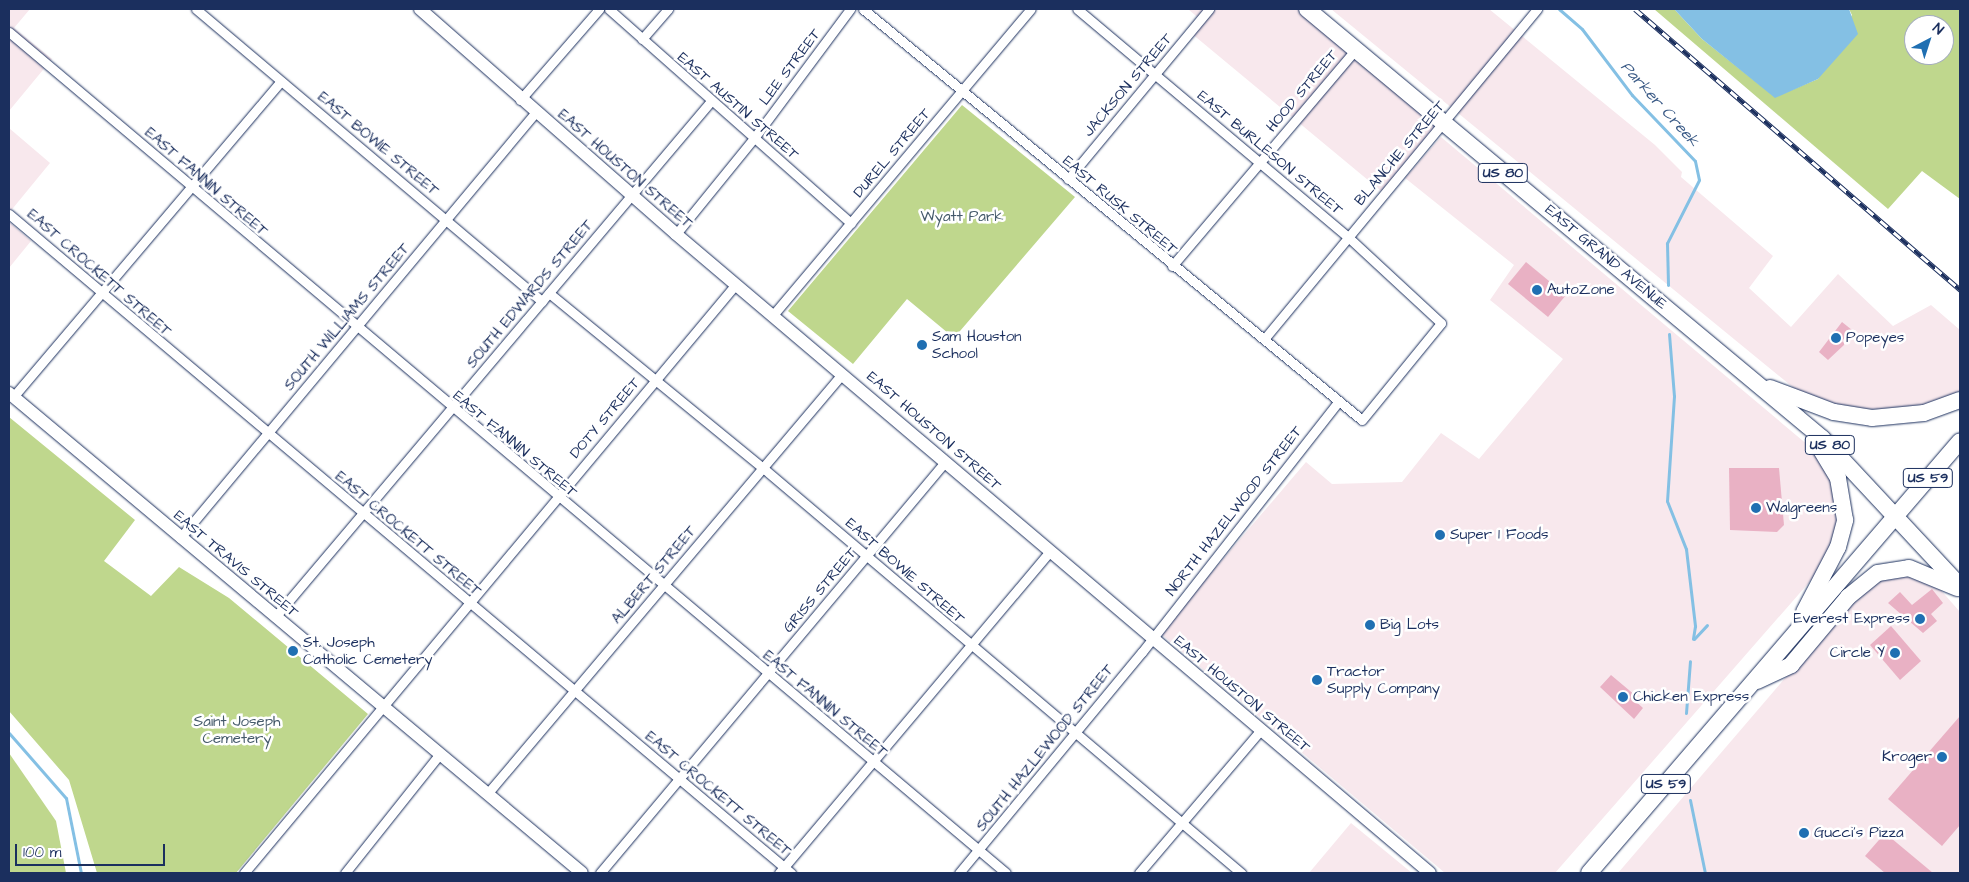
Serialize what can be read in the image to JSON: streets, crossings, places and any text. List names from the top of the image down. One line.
{"streets":{"highway":["US 80","EAST GRAND AVENUE","US 59"],"main road":["EAST HOUSTON STREET","EAST TRAVIS STREET"],"street":["LEE STREET","JACKSON STREET","HOOD STREET","EAST AUSTIN STREET","EAST BOWIE STREET","DUREL STREET","EAST BURLESON STREET","BLANCHE STREET","EAST FANNIN STREET","EAST RUSK STREET","EAST CROCKETT STREET","SOUTH EDWARDS STREET","SOUTH WILLIAMS STREET","DOTY STREET","NORTH HAZELWOOD STREET","ALBERT STREET","GRISS STREET","SOUTH HAZLEWOOD STREET"]},"crossings":[["LEE STREET","EAST AUSTIN STREET"],["LEE STREET","EAST HOUSTON STREET"],["JACKSON STREET","EAST BURLESON STREET"],["JACKSON STREET","EAST RUSK STREET"],["HOOD STREET","EAST BURLESON STREET"],["HOOD STREET","EAST RUSK STREET"],["HOOD STREET","EAST GRAND AVENUE"],["EAST AUSTIN STREET","DUREL STREET"],["EAST AUSTIN STREET","SOUTH EDWARDS STREET"],["EAST BOWIE STREET","SOUTH EDWARDS STREET"],["EAST BOWIE STREET","SOUTH WILLIAMS STREET"],["EAST BOWIE STREET","DOTY STREET"],["EAST BOWIE STREET","ALBERT STREET"],["EAST BOWIE STREET","GRISS STREET"],["EAST BOWIE STREET","SOUTH HAZLEWOOD STREET"],["DUREL STREET","EAST HOUSTON STREET"],["DUREL STREET","EAST RUSK STREET"],["EAST BURLESON STREET","BLANCHE STREET"],["EAST BURLESON STREET","EAST RUSK STREET"],["BLANCHE STREET","EAST RUSK STREET"],["BLANCHE STREET","EAST GRAND AVENUE"],["EAST HOUSTON STREET","SOUTH EDWARDS STREET"],["EAST HOUSTON STREET","SOUTH WILLIAMS STREET"],["EAST HOUSTON STREET","DOTY STREET"],["EAST HOUSTON STREET","NORTH HAZELWOOD STREET"],["EAST HOUSTON STREET","ALBERT STREET"],["EAST HOUSTON STREET","GRISS STREET"],["EAST HOUSTON STREET","SOUTH HAZLEWOOD STREET"],["US 80","EAST GRAND AVENUE"],["US 80","US 59"],["EAST FANNIN STREET","SOUTH EDWARDS STREET"],["EAST FANNIN STREET","SOUTH WILLIAMS STREET"],["EAST FANNIN STREET","DOTY STREET"],["EAST FANNIN STREET","ALBERT STREET"],["EAST FANNIN STREET","GRISS STREET"],["EAST FANNIN STREET","SOUTH HAZLEWOOD STREET"],["EAST RUSK STREET","NORTH HAZELWOOD STREET"],["EAST GRAND AVENUE","US 59"],["EAST CROCKETT STREET","SOUTH EDWARDS STREET"],["EAST CROCKETT STREET","SOUTH WILLIAMS STREET"],["EAST CROCKETT STREET","DOTY STREET"],["EAST CROCKETT STREET","ALBERT STREET"],["EAST CROCKETT STREET","GRISS STREET"],["SOUTH EDWARDS STREET","EAST TRAVIS STREET"],["SOUTH WILLIAMS STREET","EAST TRAVIS STREET"],["DOTY STREET","EAST TRAVIS STREET"],["NORTH HAZELWOOD STREET","SOUTH HAZLEWOOD STREET"],["EAST TRAVIS STREET","ALBERT STREET"]],"water":["Parker Creek"],"parks":["Wyatt Park","Saint Joseph Cemetery"],"places":["AutoZone","Popeyes","Sam Houston School","Walgreens","Super 1 Foods","Everest Express","Big Lots","St. Joseph Catholic Cemetery","Circle Y","Tractor Supply Company","Chicken Express","Kroger","Gucci's Pizza"],"scale_bar":"100 m","north":"top right"}
